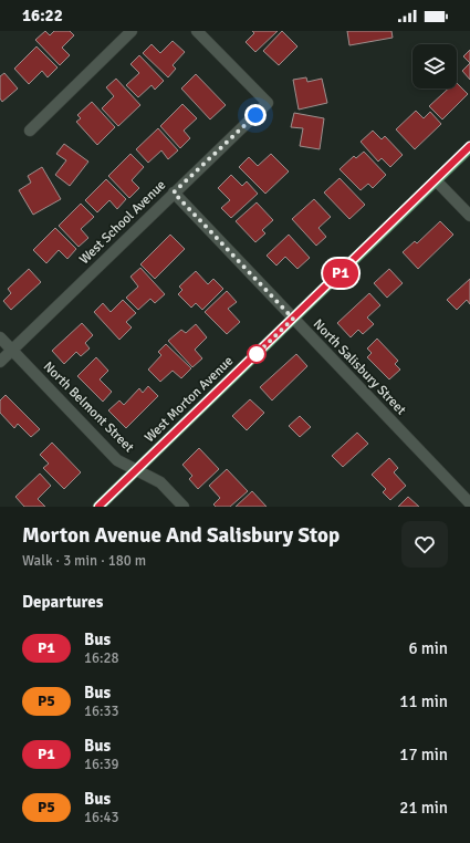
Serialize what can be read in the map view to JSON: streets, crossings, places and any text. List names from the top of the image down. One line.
{"streets":{"main road":["West Morton Avenue"],"street":["West School Avenue","North Salisbury Street","North Belmont Street"]},"crossings":[["West School Avenue","North Salisbury Street"],["West School Avenue","North Belmont Street"],["North Salisbury Street","West Morton Avenue"],["West Morton Avenue","North Belmont Street"]],"lines":["bus line P1"],"page":{"status":"16:22","on_map":"P1","heading":[["Morton Avenue And Salisbury Stop","Walk · 3 min · 180 m"],"Departures"],"list":[{"mark":"P1","name":"Bus","note":"16:28","value":"6 min"},{"mark":"P5","name":"Bus","note":"16:33","value":"11 min"},{"mark":"P1","name":"Bus","note":"16:39","value":"17 min"},{"mark":"P5","name":"Bus","note":"16:43","value":"21 min"}]}}
